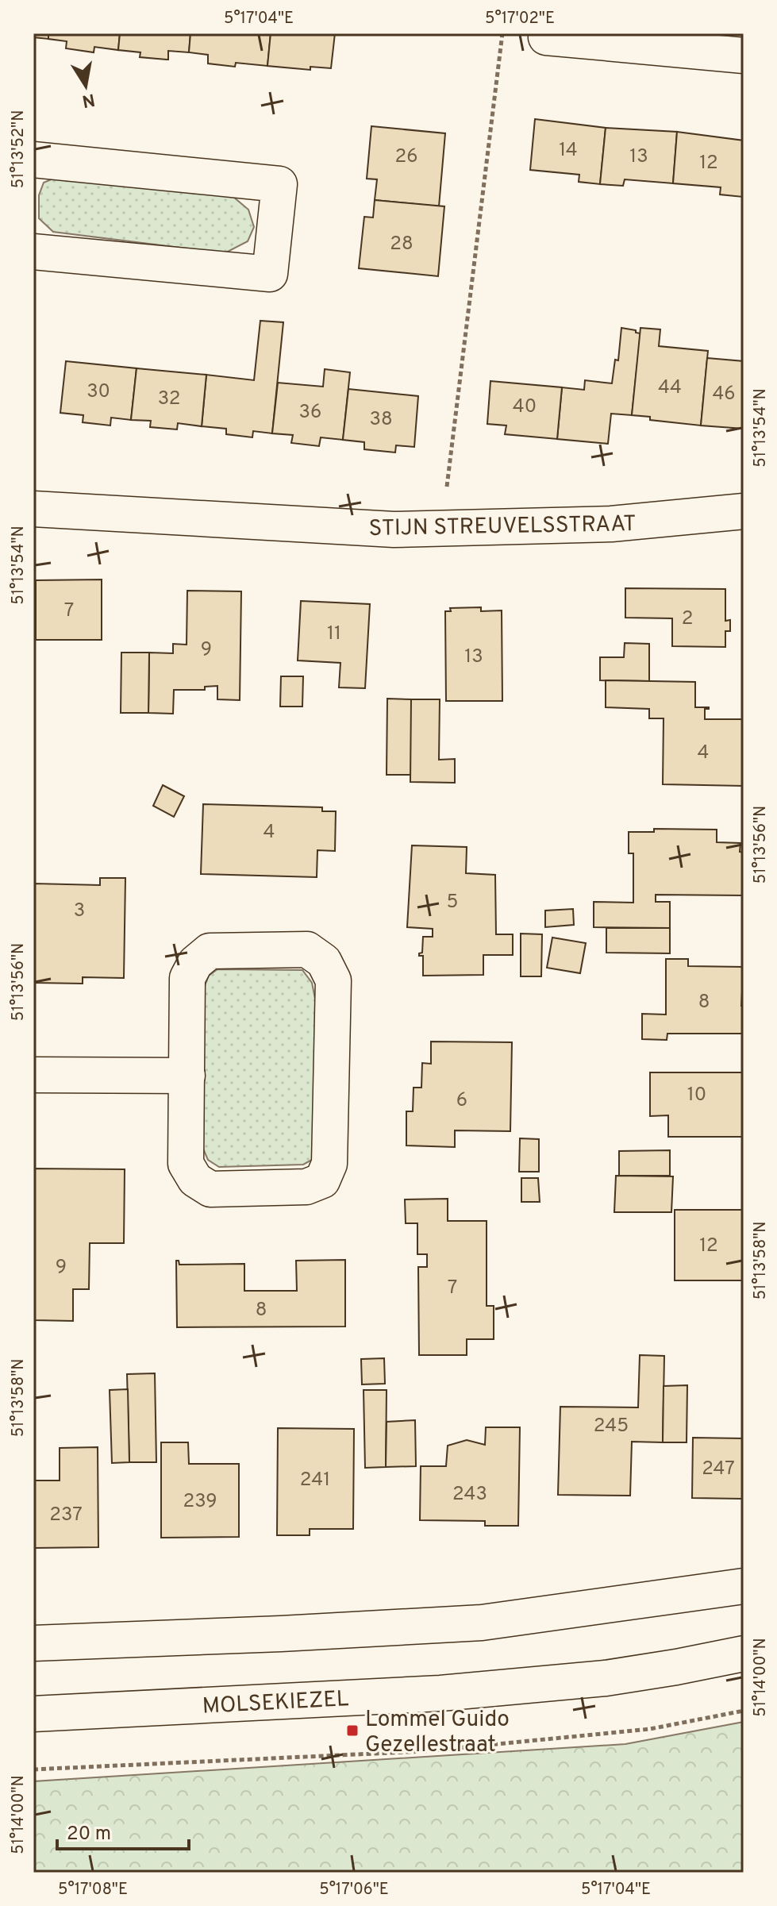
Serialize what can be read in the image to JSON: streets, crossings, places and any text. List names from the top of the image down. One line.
{"streets":{"street":["STIJN STREUVELSSTRAAT","MOLSEKIEZEL"]},"places":{"transit":["Lommel Guido Gezellestraat"]},"house_numbers":["14","26","13","12","28","44","30","46","32","40","36","38","7","2","11","9","13","4","4","5","3","8","10","6","12","9","7","8","245","247","241","243","239","237"],"scale_bar":"20 m","north":"bottom","coordinates":["5°17'04\"E","5°17'02\"E","51°13'52\"N","51°13'54\"N","51°13'56\"N","51°13'58\"N","51°14'00\"N","5°17'08\"E","5°17'06\"E"]}
